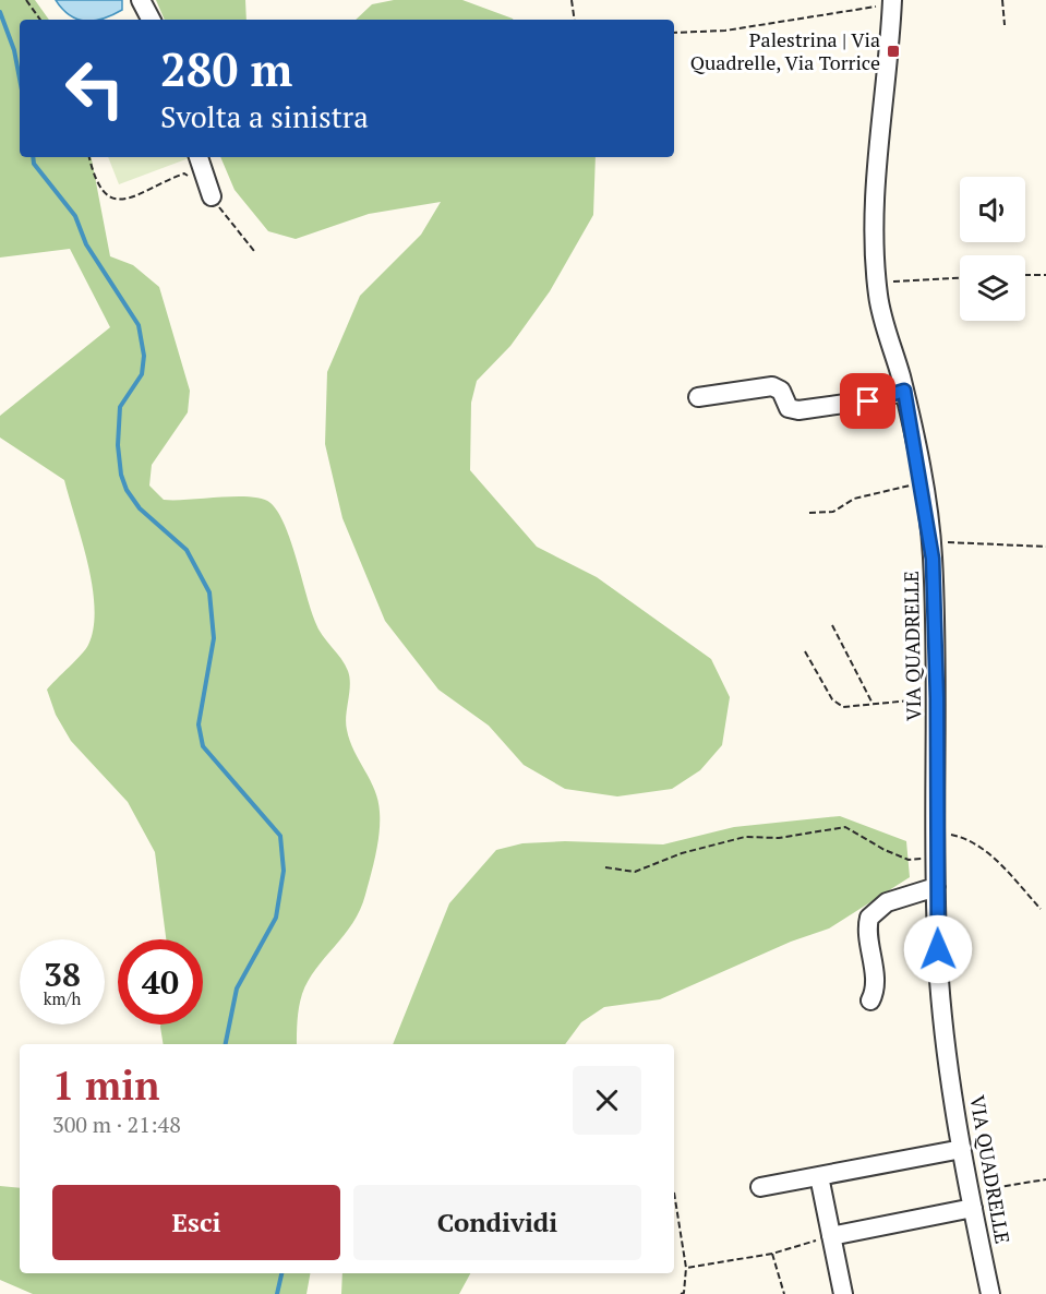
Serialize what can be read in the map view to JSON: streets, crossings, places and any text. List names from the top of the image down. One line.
{"streets":{"street":["VIA QUADRELLE"]},"places":{"transit":["Palestrina | Via Quadrelle, Via Torrice"]},"page":{"turn":["280 m","Svolta a sinistra"],"speed":"38 km/h","limit":"40","heading":["1 min","300 m · 21:48"],"buttons":["Esci","Condividi"]}}
